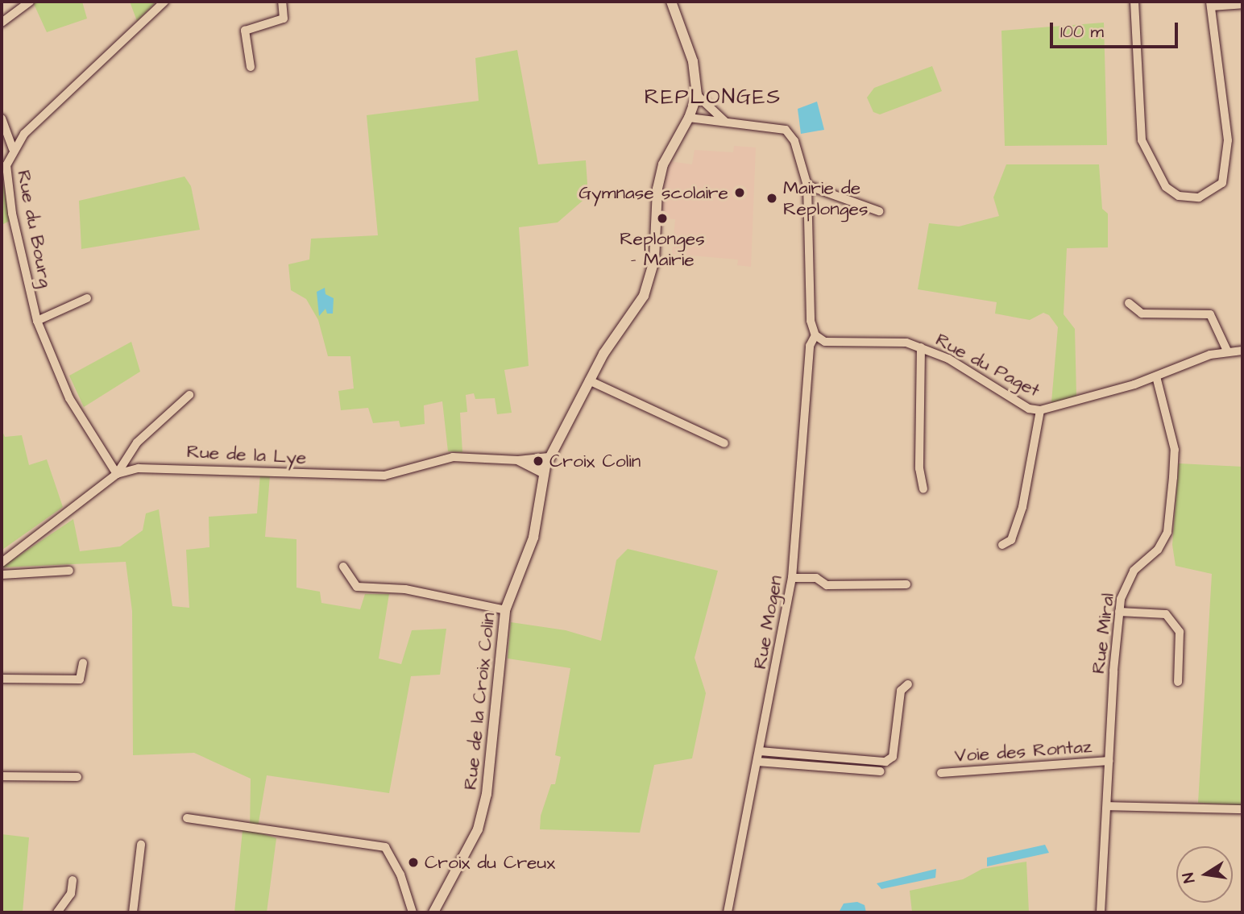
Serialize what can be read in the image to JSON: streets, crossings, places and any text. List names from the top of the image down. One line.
{"streets":{"street":["Rue du Bourg","Rue du Paget","Rue de la Lye","Rue Mogen","Rue Miral","Rue de la Croix Colin","Voie des Rontaz"]},"crossings":[["Rue du Bourg","Rue de la Lye"],["Rue du Paget","Rue Mogen"],["Rue du Paget","Rue Miral"],["Rue de la Lye","Rue de la Croix Colin"],["Rue Miral","Voie des Rontaz"]],"districts":["REPLONGES"],"places":["Gymnase scolaire","Mairie de Replonges","Replonges - Mairie","Croix Colin","Croix du Creux"],"scale_bar":"100 m","north":"left"}
